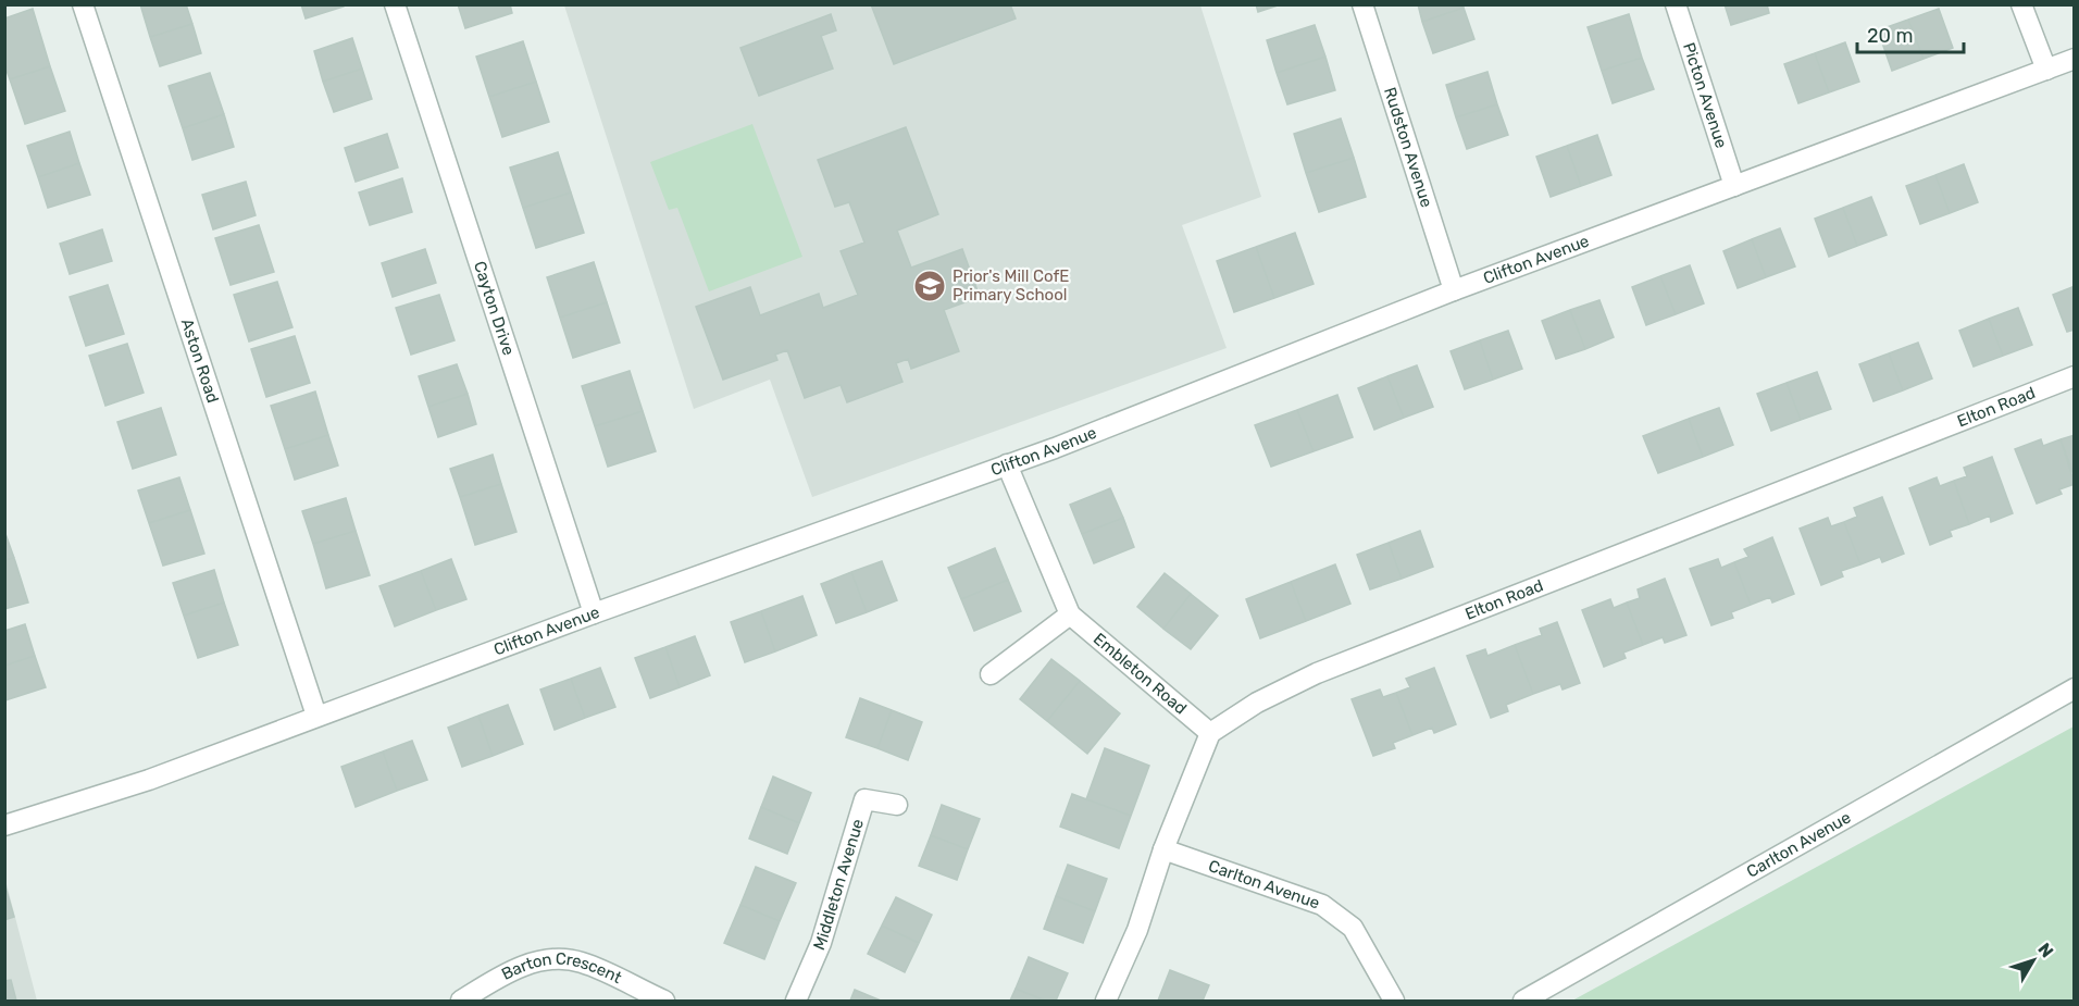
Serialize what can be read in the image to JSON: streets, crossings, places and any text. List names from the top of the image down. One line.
{"streets":{"street":["Picton Avenue","Rudston Avenue","Clifton Avenue","Cayton Drive","Aston Road","Elton Road","Embleton Road","Carlton Avenue","Middleton Avenue","Barton Crescent"]},"crossings":[["Picton Avenue","Clifton Avenue"],["Rudston Avenue","Clifton Avenue"],["Clifton Avenue","Cayton Drive"],["Clifton Avenue","Aston Road"],["Clifton Avenue","Embleton Road"],["Elton Road","Embleton Road"]],"places":{"school or university":["Prior's Mill CofE Primary School"]},"scale_bar":"20 m","north":"top right"}
